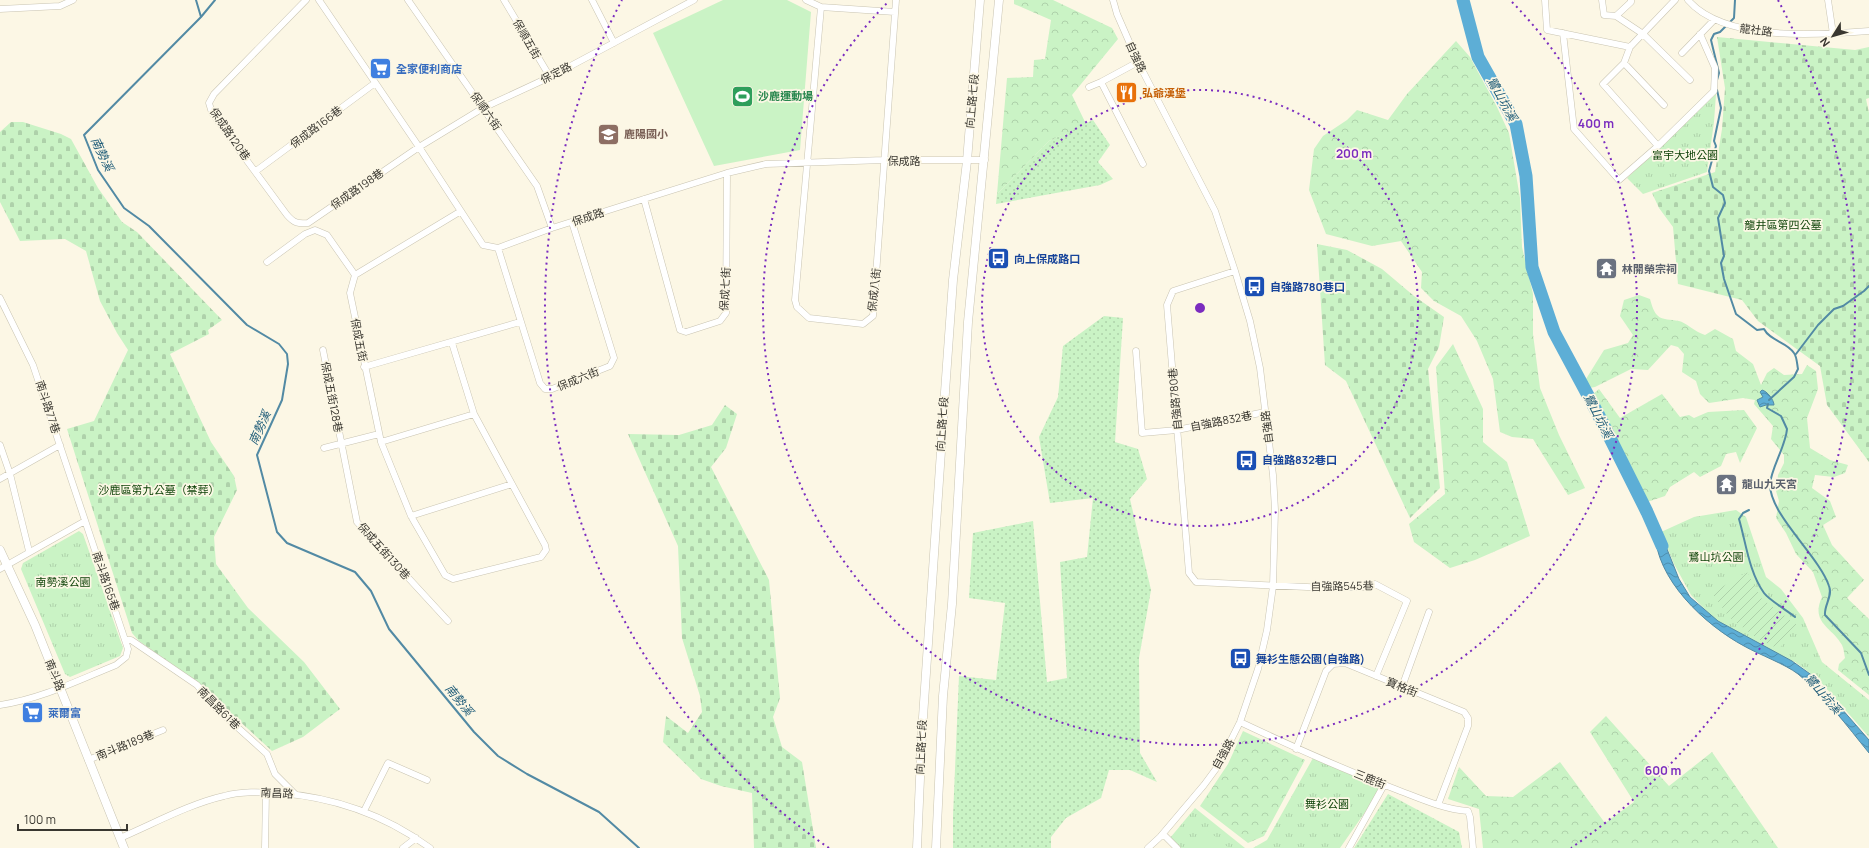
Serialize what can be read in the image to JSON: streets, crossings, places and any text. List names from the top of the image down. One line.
{"streets":{"main road":["向上路七段","南斗路"],"street":["龍社路","保順五街","自強路","保定路","保順六街","保成路166巷","保成路120巷","保成路","保成路198巷","保成七街","保成八街","保成五街","保成六街","保成五街128巷","自強路780巷","南斗路77巷","自強路832巷","保成五街130巷","南斗路165巷","自強路545巷","寶格街","南昌路61巷","南斗路189巷","三鹿街","南昌路"]},"crossings":[["保順五街","保定路"],["自強路","自強路780巷"],["自強路","自強路832巷"],["自強路","自強路545巷"],["自強路","三鹿街"],["保定路","保順六街"],["保定路","保成路198巷"],["向上路七段","保成路"],["保順六街","保成路"],["保成路166巷","保成路120巷"],["保成路120巷","保成路198巷"],["保成路","保成七街"],["保成路","保成八街"],["保成路","保成六街"],["保成五街","保成六街"],["保成五街128巷","保成五街130巷"],["自強路780巷","自強路832巷"],["自強路780巷","自強路545巷"],["南斗路77巷","南斗路165巷"],["南斗路165巷","南斗路"],["南斗路165巷","南昌路61巷"],["自強路545巷","寶格街"],["南斗路","南斗路189巷"],["南斗路","南昌路"],["寶格街","三鹿街"],["南昌路61巷","南昌路"]],"water":["鷺山坑溪","南勢溪"],"parks":["富宇大地公園","龍井區第四公墓","沙鹿區第九公墓（禁葬）","鷺山坑公園","南勢溪公園","舞衫公園"],"places":{"supermarket":["全家便利商店","萊爾富"],"restaurant":["弘爺漢堡"],"sports":["沙鹿運動場"],"school or university":["鹿陽國小"],"bus stop":["向上保成路口","自強路780巷口","自強路832巷口","舞衫生態公園(自強路)"],"temple":["林開榮宗祠","龍山九天宮"]},"scale_bar":"100 m","north":"bottom left","rings":["400 m","200 m","600 m"]}
